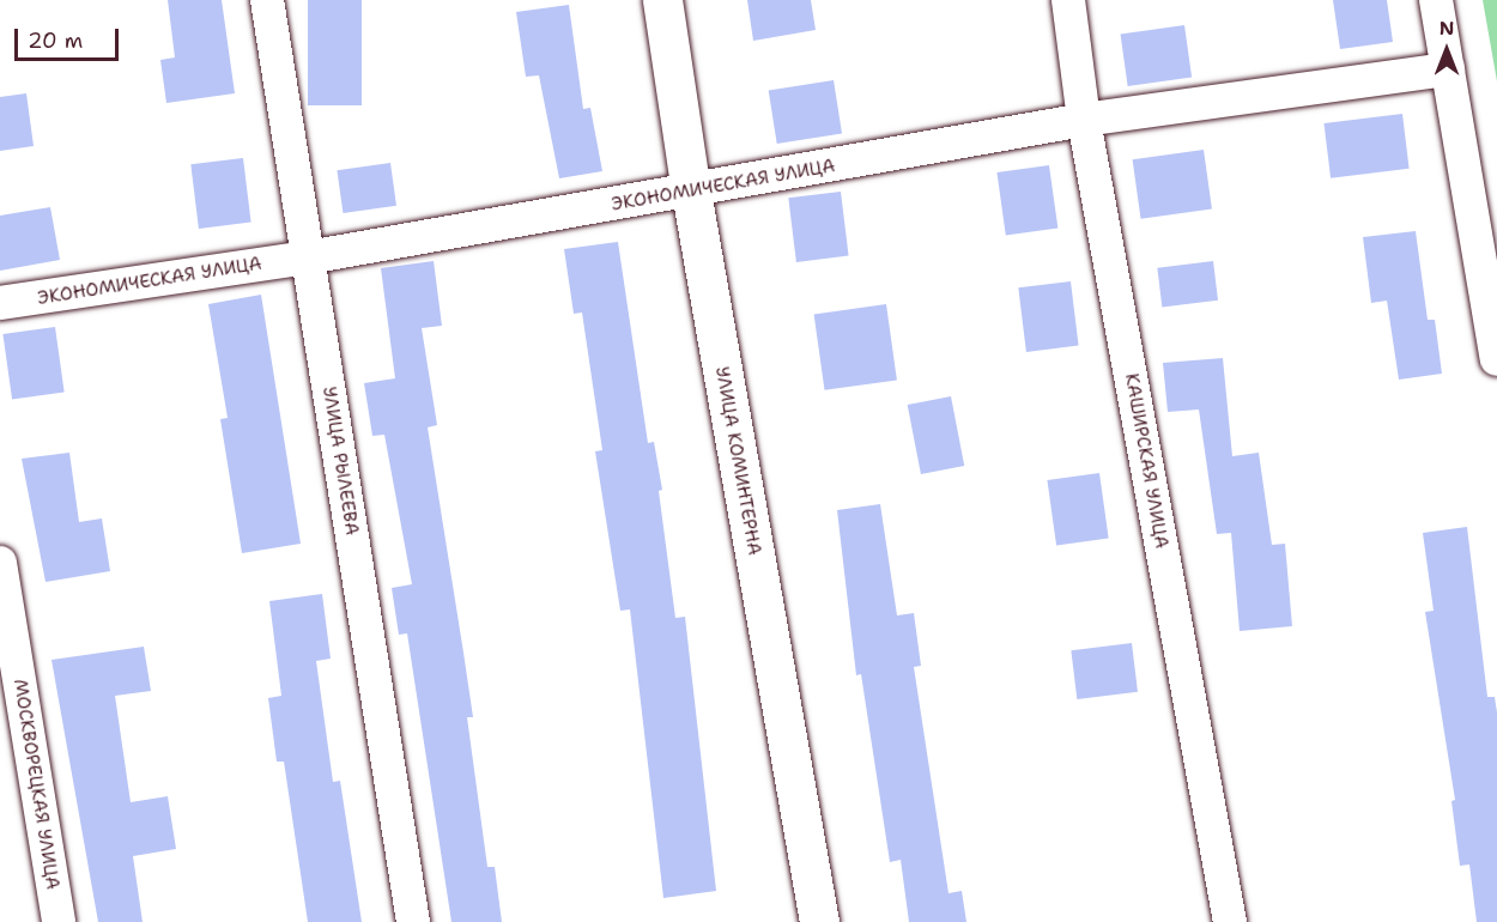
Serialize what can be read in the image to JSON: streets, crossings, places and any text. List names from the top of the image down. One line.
{"streets":{"street":["ЭКОНОМИЧЕСКАЯ УЛИЦА","УЛИЦА РЫЛЕЕВА","УЛИЦА КОМИНТЕРНА","КАШИРСКАЯ УЛИЦА","МОСКВОРЕЦКАЯ УЛИЦА"]},"crossings":[["ЭКОНОМИЧЕСКАЯ УЛИЦА","УЛИЦА РЫЛЕЕВА"],["ЭКОНОМИЧЕСКАЯ УЛИЦА","УЛИЦА КОМИНТЕРНА"],["ЭКОНОМИЧЕСКАЯ УЛИЦА","КАШИРСКАЯ УЛИЦА"]],"scale_bar":"20 m","north":"top"}
